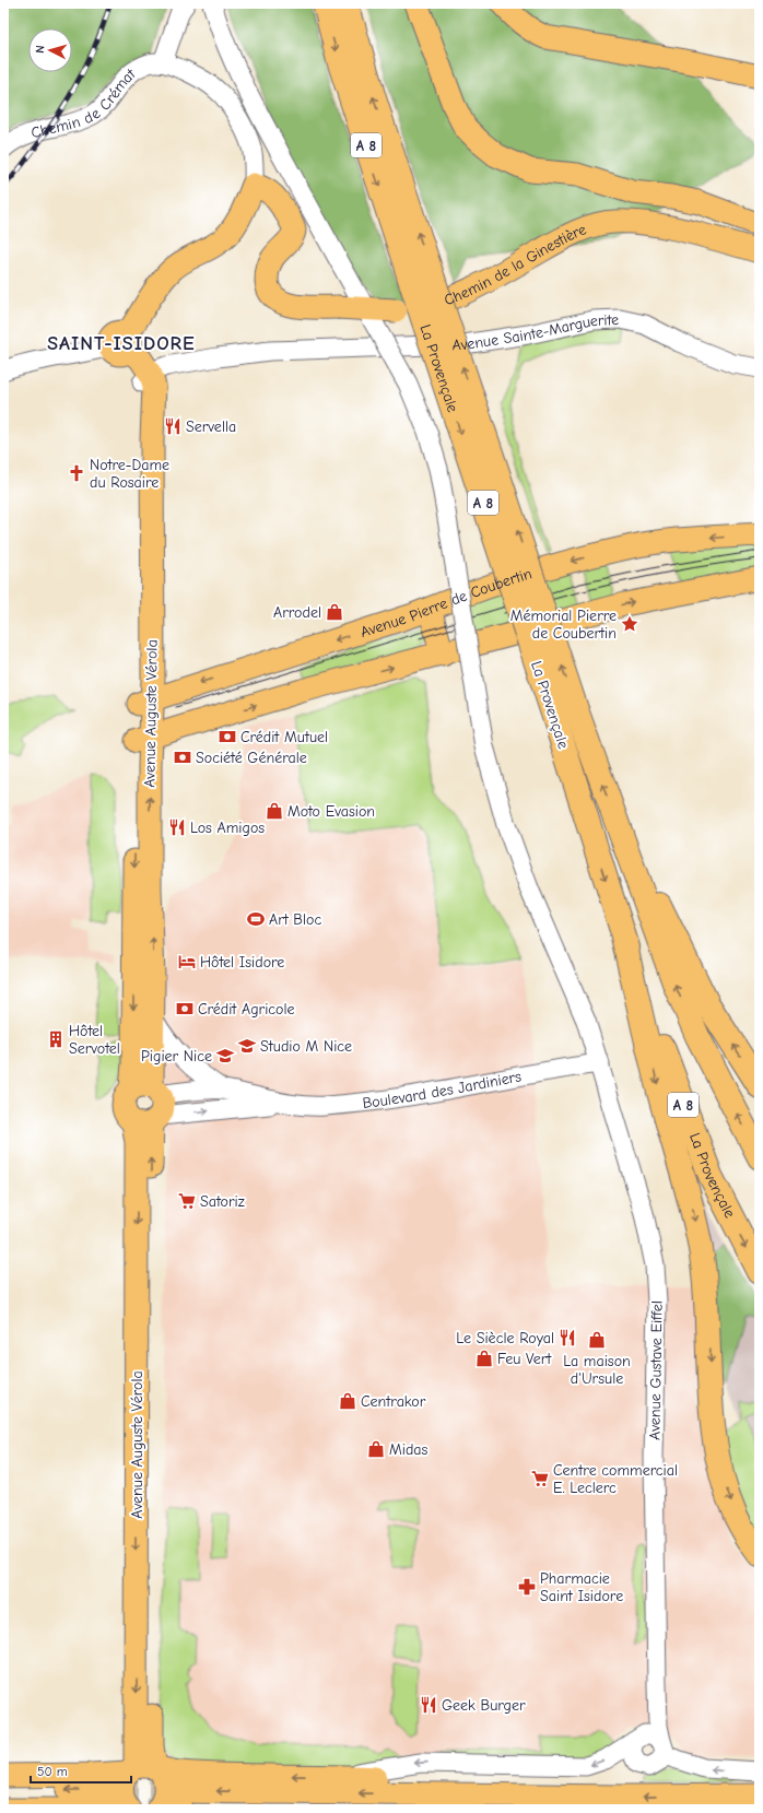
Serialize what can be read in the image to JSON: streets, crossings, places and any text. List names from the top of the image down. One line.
{"streets":{"highway":["A 8","La Provençale"],"main road":["Chemin de la Ginestière","Avenue Pierre de Coubertin","Avenue Auguste Vérola"],"street":["Chemin de Crémat","Avenue Sainte-Marguerite","Boulevard des Jardiniers","Avenue Gustave Eiffel"]},"crossings":[["Avenue Sainte-Marguerite","Avenue Auguste Vérola"],["Avenue Pierre de Coubertin","Avenue Auguste Vérola"],["Avenue Auguste Vérola","Boulevard des Jardiniers"],["Boulevard des Jardiniers","Avenue Gustave Eiffel"]],"districts":["SAINT-ISIDORE"],"places":{"restaurant":["Servella","Los Amigos","Le Siècle Royal","Geek Burger"],"church":["Notre-Dame du Rosaire"],"shop":["Arrodel","Moto Evasion","La maison d'Ursule","Feu Vert","Centrakor","Midas"],"place":["Mémorial Pierre de Coubertin"],"bank":["Crédit Mutuel","Société Générale","Crédit Agricole"],"sports":["Art Bloc"],"hotel":["Hôtel Isidore"],"building":["Hôtel Servotel"],"school or university":["Studio M Nice","Pigier Nice"],"supermarket":["Satoriz","Centre commercial E. Leclerc"],"pharmacy":["Pharmacie Saint Isidore"]},"scale_bar":"50 m","north":"left"}
